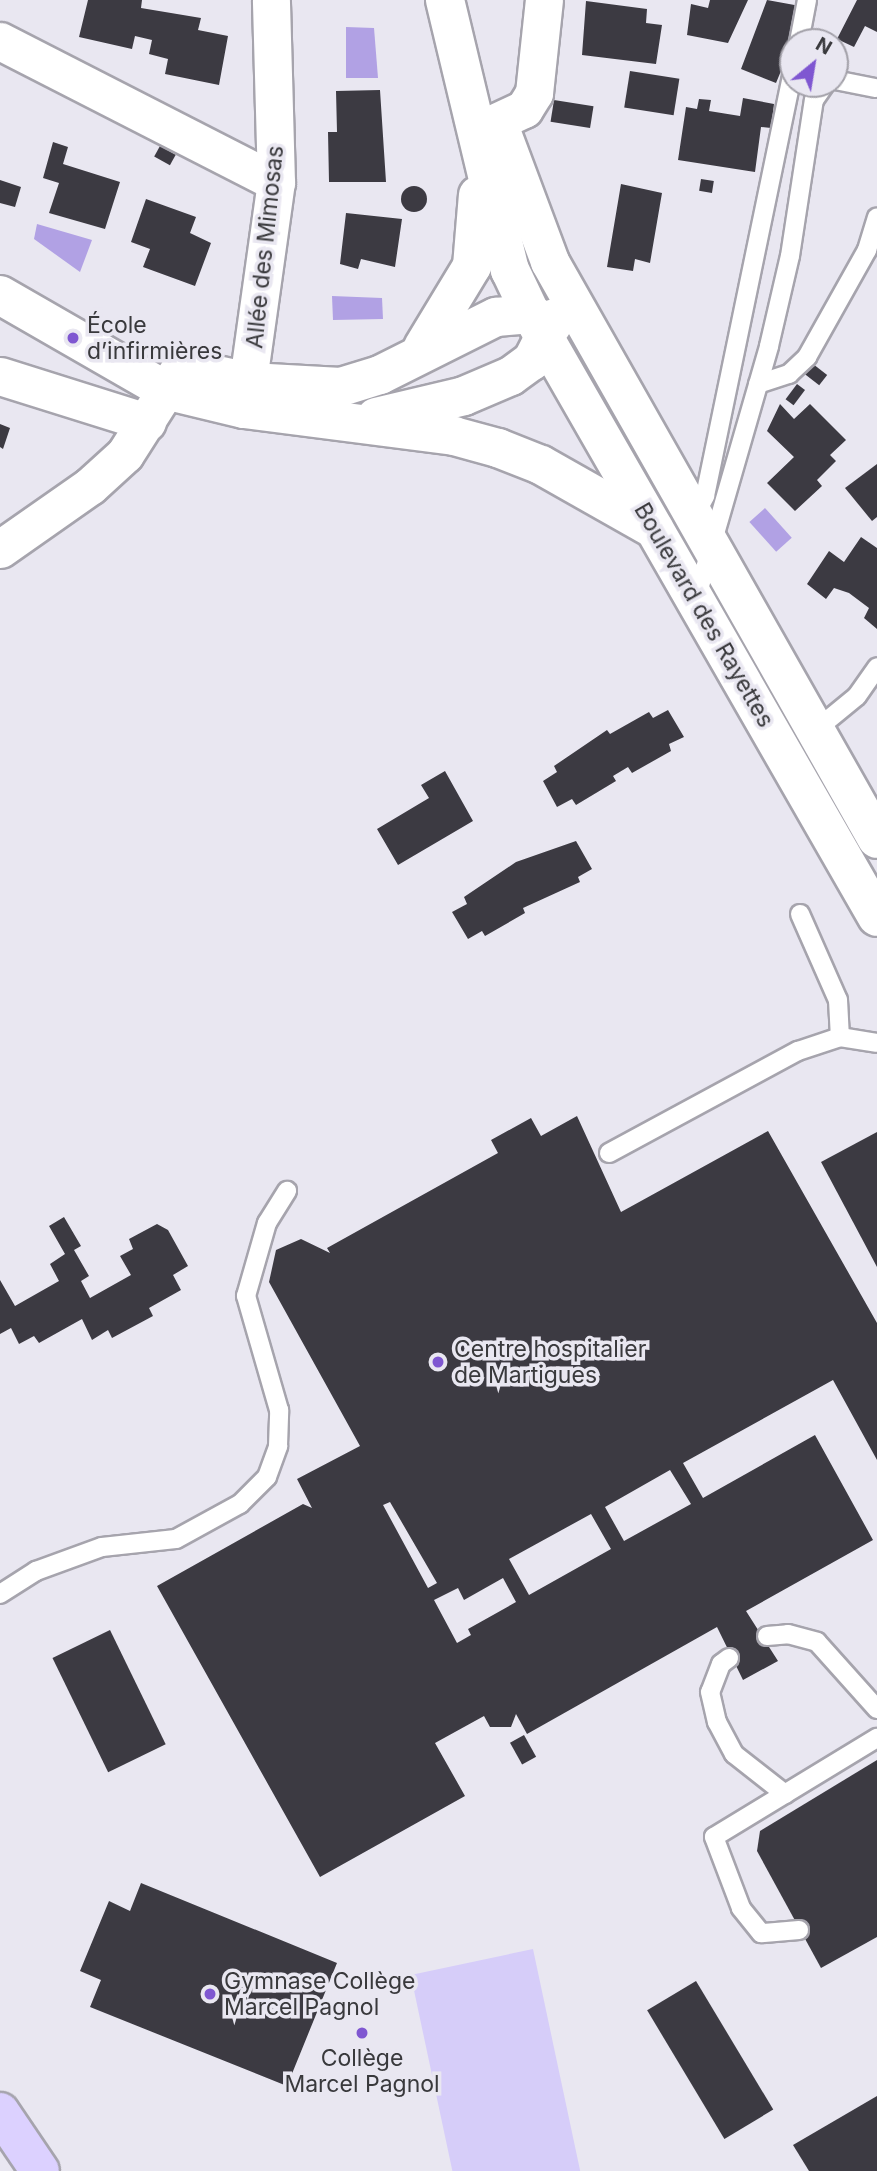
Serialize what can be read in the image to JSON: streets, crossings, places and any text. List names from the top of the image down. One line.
{"streets":{"main road":["Boulevard des Rayettes"],"street":["Allée des Mimosas"]},"places":["École d’infirmières","Centre hospitalier de Martigues","Gymnase Collège Marcel Pagnol","Collège Marcel Pagnol"],"north":"top right"}
